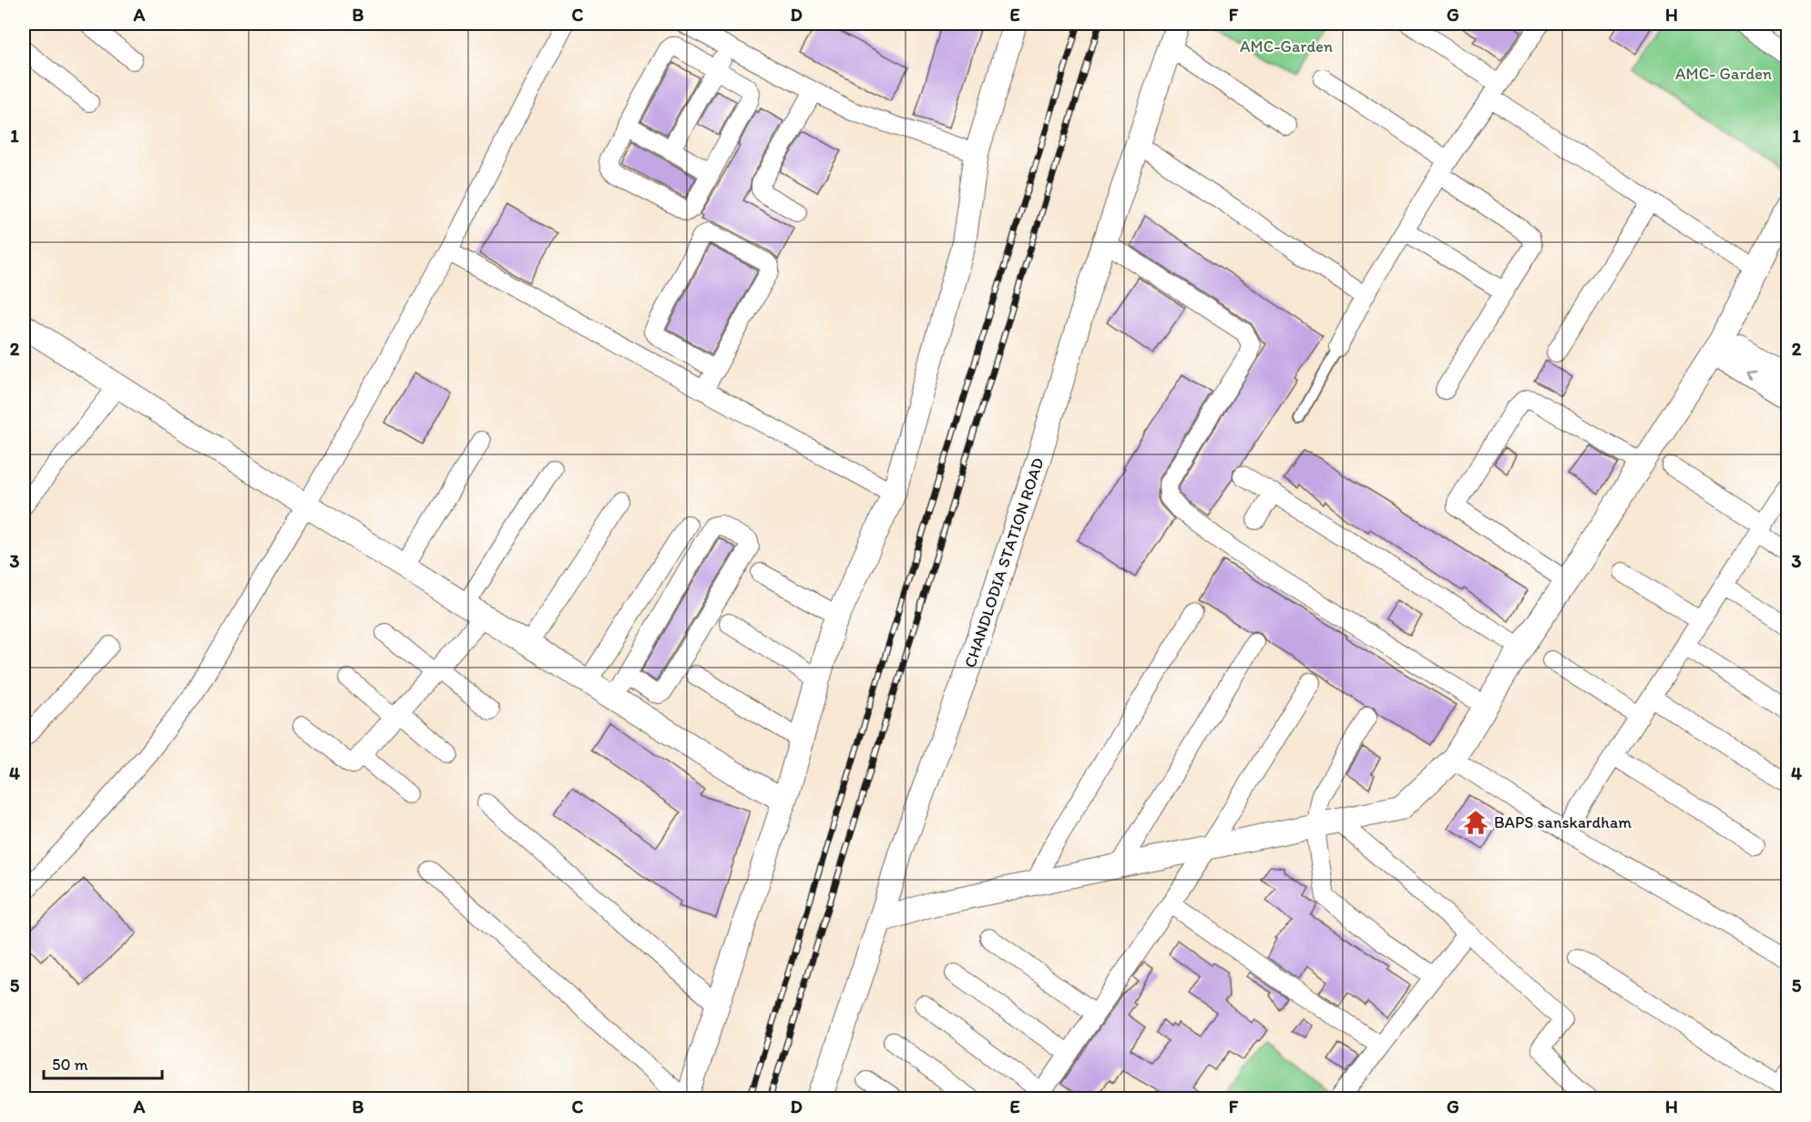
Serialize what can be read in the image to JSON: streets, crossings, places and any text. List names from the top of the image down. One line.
{"streets":{"street":["CHANDLODIA STATION ROAD"]},"parks":["AMC-Garden","AMC- Garden"],"places":{"temple":["BAPS sanskardham"]},"scale_bar":"50 m","grid":{"columns":["A","B","C","D","E","F","G","H"],"rows":["1","2","3","4","5"]}}
